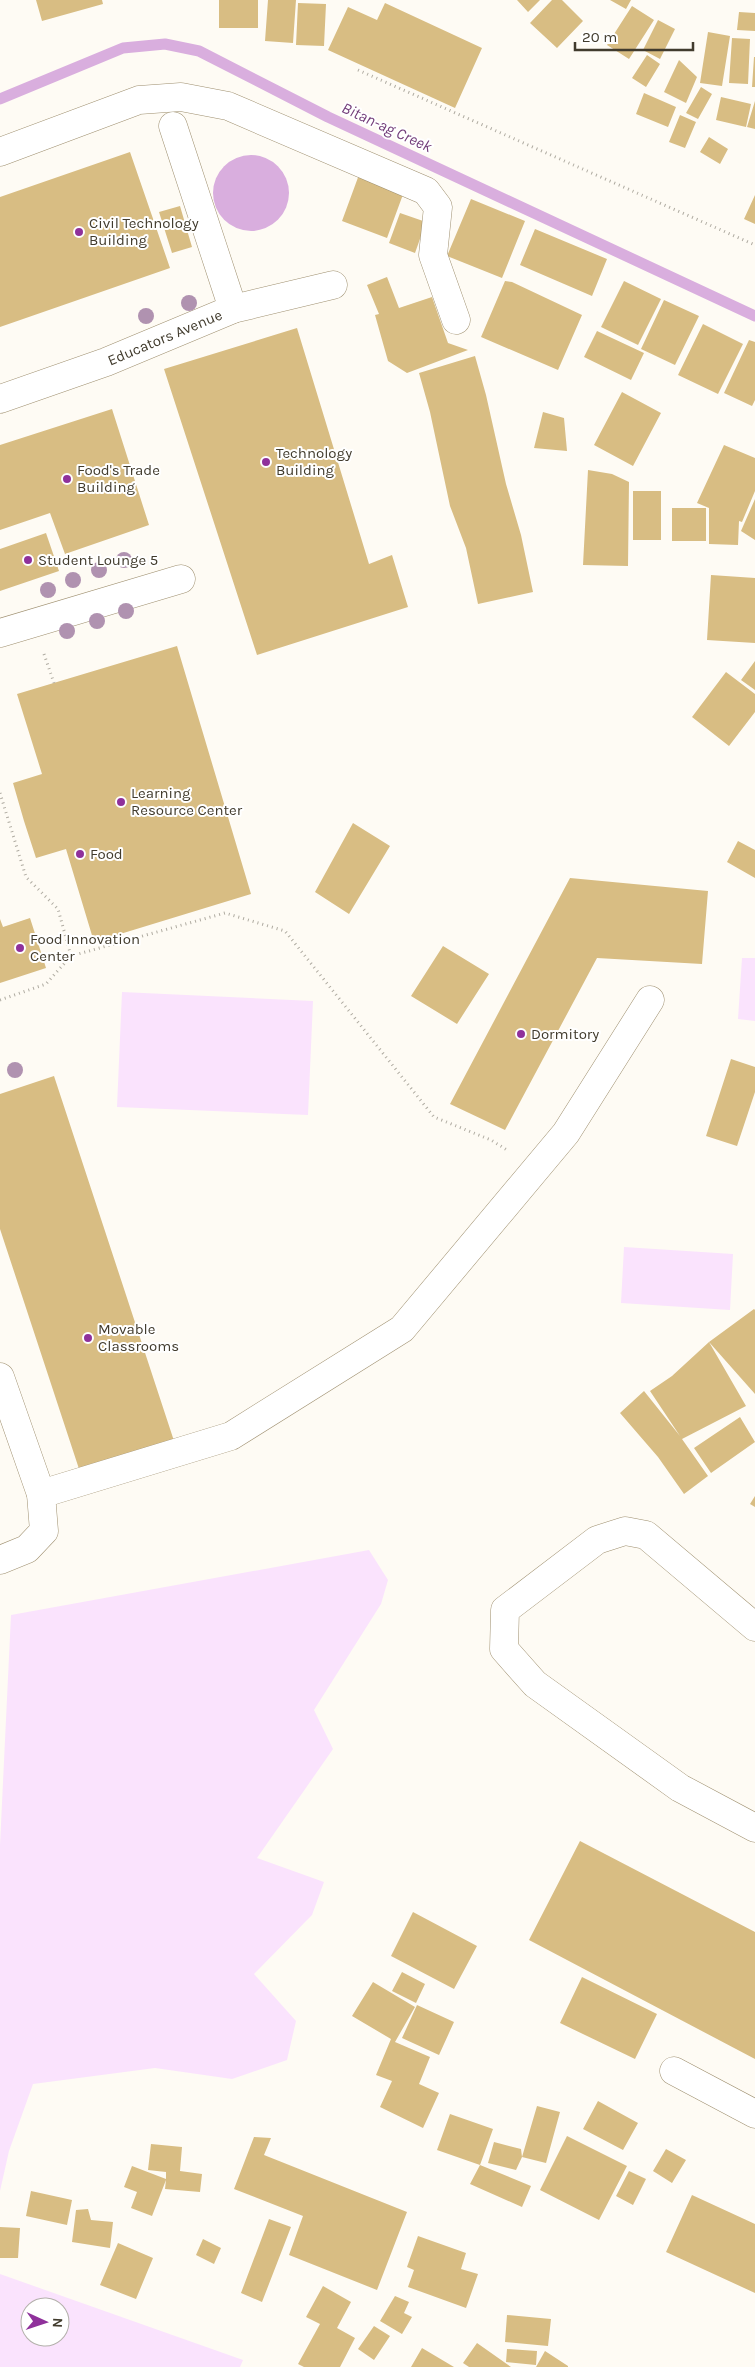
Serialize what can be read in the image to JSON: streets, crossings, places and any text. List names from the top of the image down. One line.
{"streets":{"street":["Educators Avenue"]},"water":["Bitan-ag Creek"],"places":["Civil Technology Building","Technology Building","Food's Trade Building","Student Lounge 5","Learning Resource Center","Food","Food Innovation Center","Dormitory","Movable Classrooms"],"scale_bar":"20 m","north":"right"}
